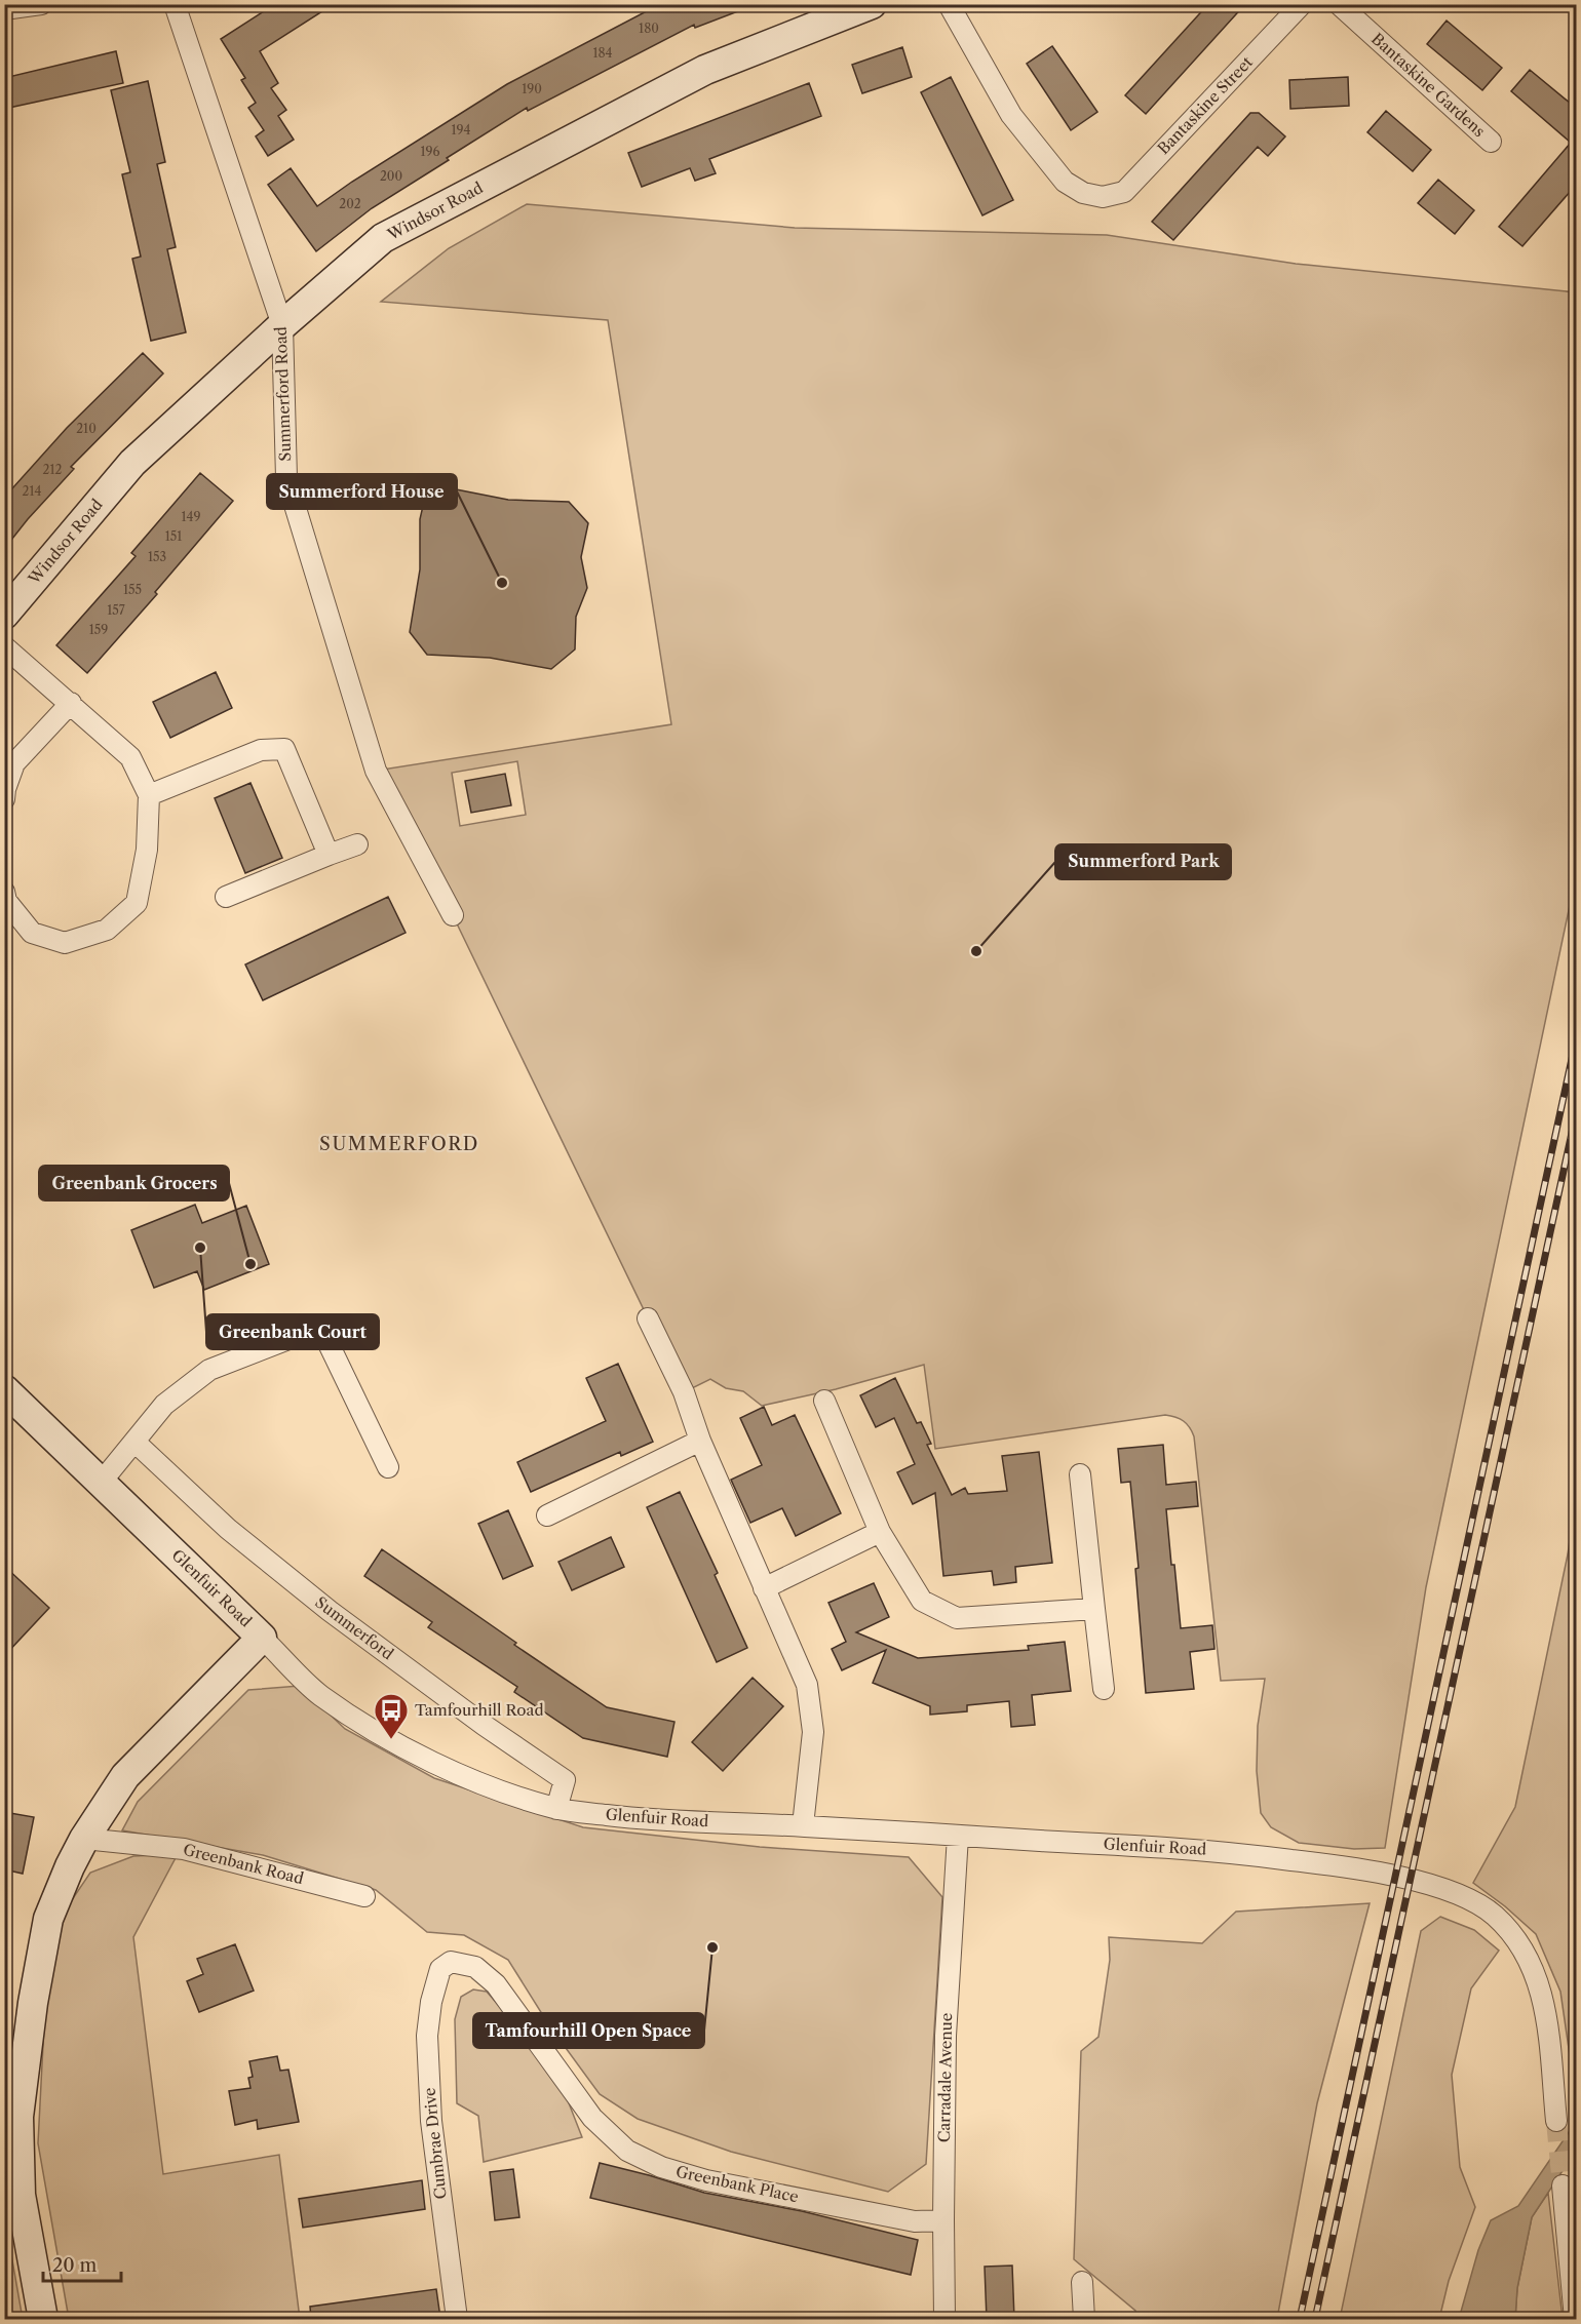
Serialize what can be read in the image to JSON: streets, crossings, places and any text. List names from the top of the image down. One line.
{"streets":{"main road":["Windsor Road","Glenfuir Road"],"street":["Bantaskine Gardens","Bantaskine Street","Summerford Road","Summerford","Greenbank Road","Carradale Avenue","Cumbrae Drive","Greenbank Place"]},"crossings":[["Windsor Road","Summerford Road"],["Glenfuir Road","Summerford"],["Glenfuir Road","Carradale Avenue"],["Carradale Avenue","Greenbank Place"],["Cumbrae Drive","Greenbank Place"]],"districts":["SUMMERFORD"],"places":{"other":["Summerford House","Summerford Park","Greenbank Court","Greenbank Grocers","Tamfourhill Open Space"],"bus stop":["Tamfourhill Road"]},"house_numbers":["180","184","190","194","196","200","202","210","212","214","149","151","153","155","157","159"],"scale_bar":"20 m"}
